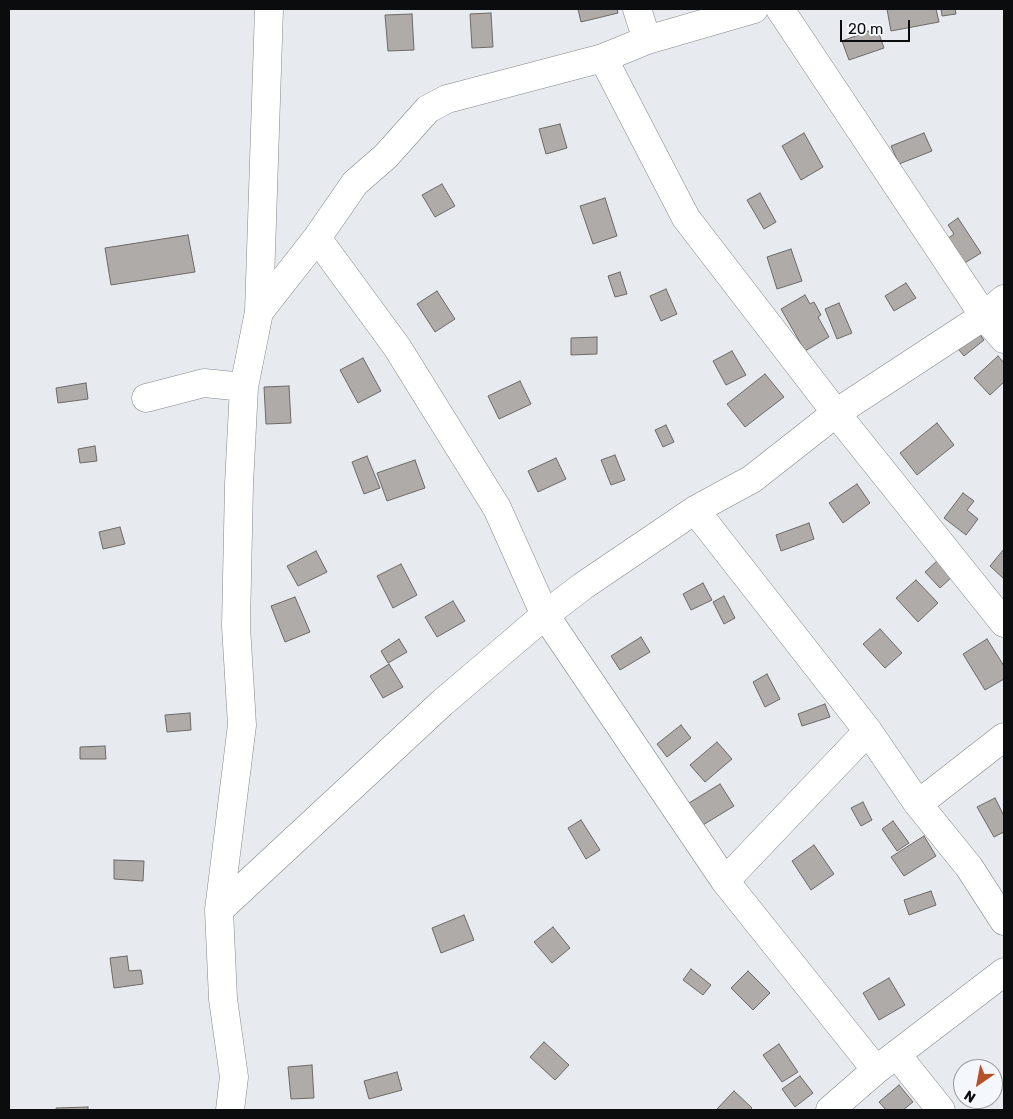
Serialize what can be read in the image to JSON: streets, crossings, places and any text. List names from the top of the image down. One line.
{"scale_bar":"20 m","north":"bottom left"}
